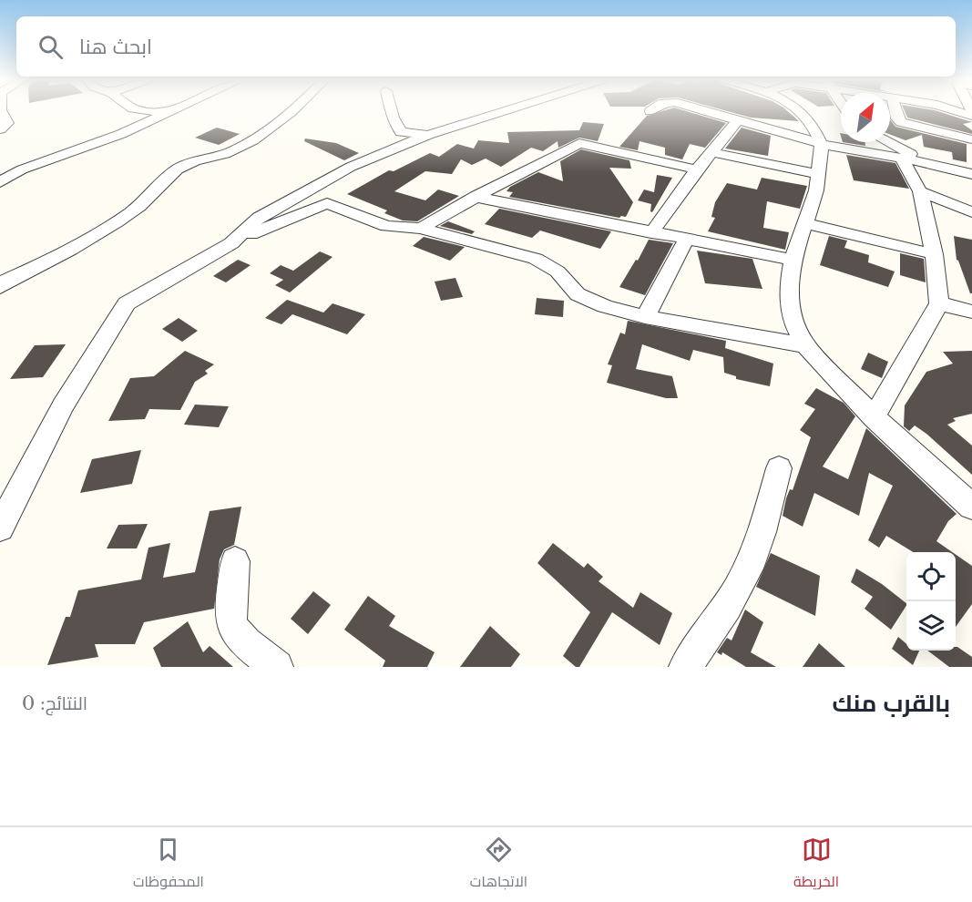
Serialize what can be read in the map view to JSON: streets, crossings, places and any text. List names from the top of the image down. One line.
{"north":"top right","page":{"search":"ابحث هنا","heading":["بالقرب منك","النتائج: 0"],"nav":["الخريطة","الاتجاهات","المحفوظات"]}}
